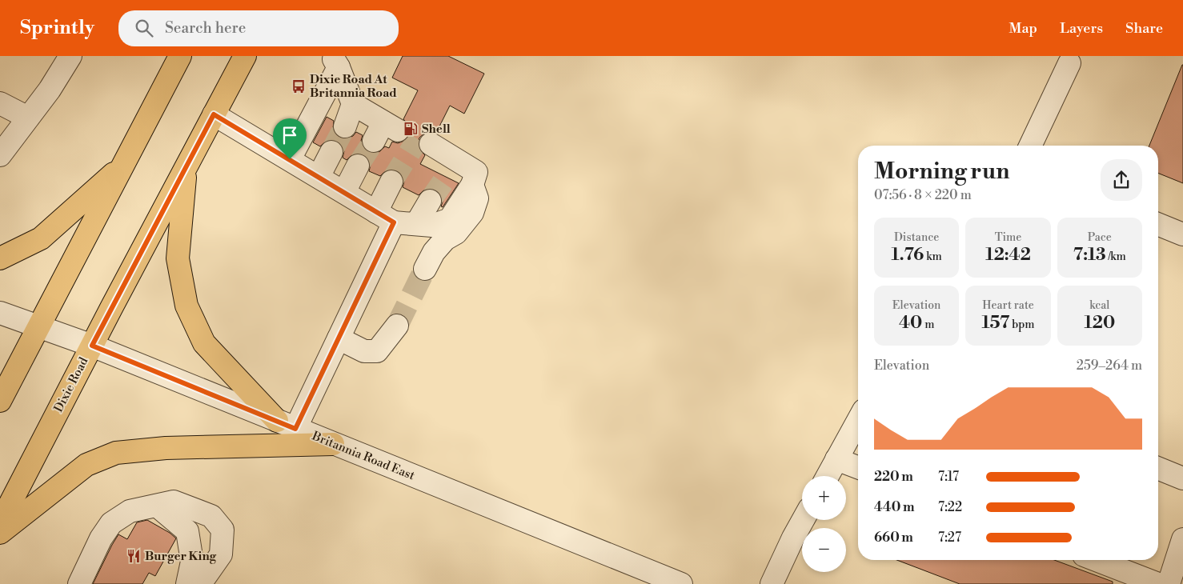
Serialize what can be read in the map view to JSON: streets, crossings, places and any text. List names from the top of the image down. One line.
{"streets":{"main road":["Dixie Road"],"street":["Britannia Road East"]},"crossings":[["Dixie Road","Britannia Road East"]],"places":{"bus stop":["Dixie Road At Britannia Road"],"fuel station":["Shell"],"restaurant":["Burger King"]},"page":{"header":"Sprintly","search":"Search here","nav":["Map","Layers","Share"],"heading":["Morning run","07:56 · 8 × 220 m"],"stats":[["Distance","1.76 km"],["Time","12:42"],["Pace","7:13 /km"],["Elevation","40 m"],["Heart rate","157 bpm"],["kcal","120"]],"chart":["Elevation","259–264 m"],"list":[{"name":"220 m","note":"7:17"},{"name":"440 m","note":"7:22"},{"name":"660 m","note":"7:27"}],"map_buttons":["+","−"]}}
